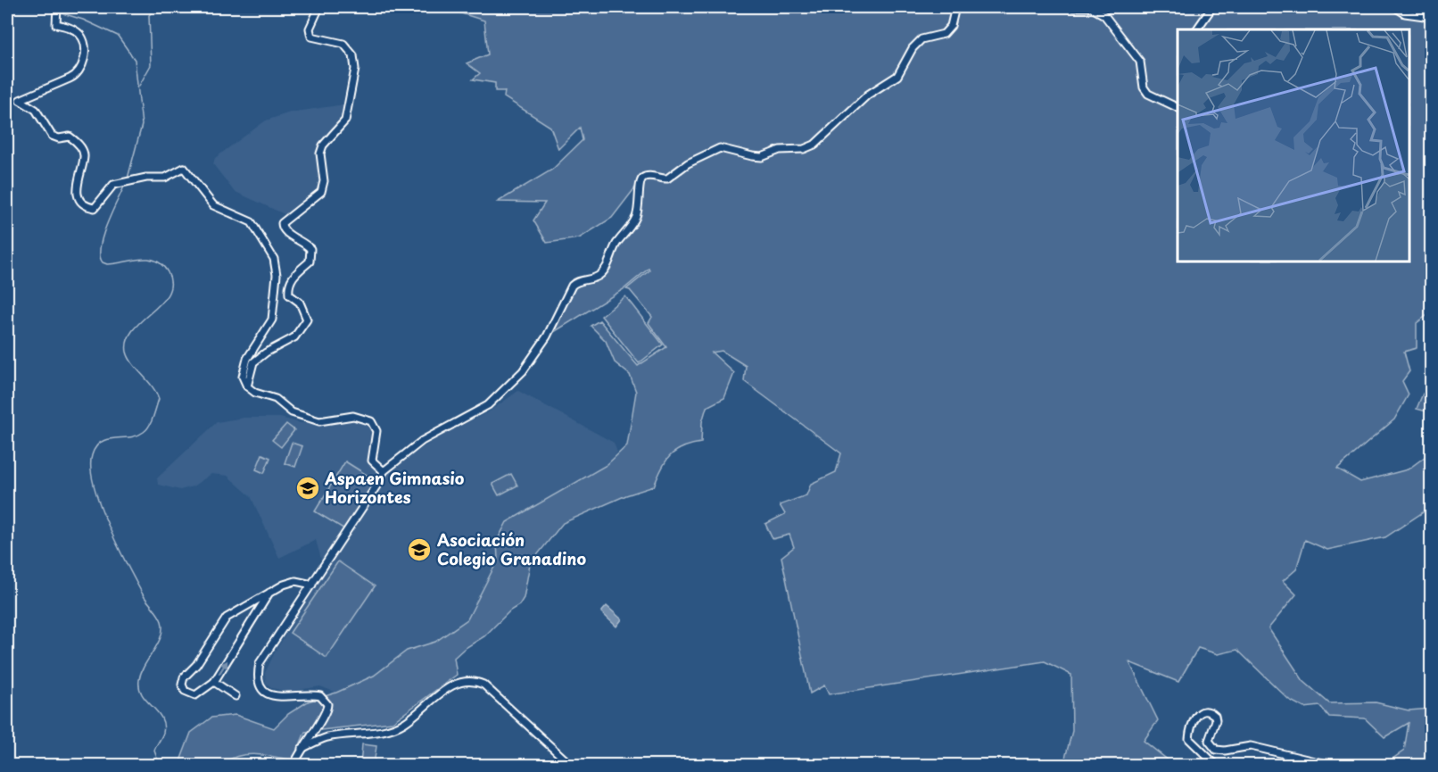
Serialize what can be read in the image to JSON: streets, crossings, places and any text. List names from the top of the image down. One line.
{"places":{"school or university":["Aspaen Gimnasio Horizontes","Asociación Colegio Granadino"]}}
